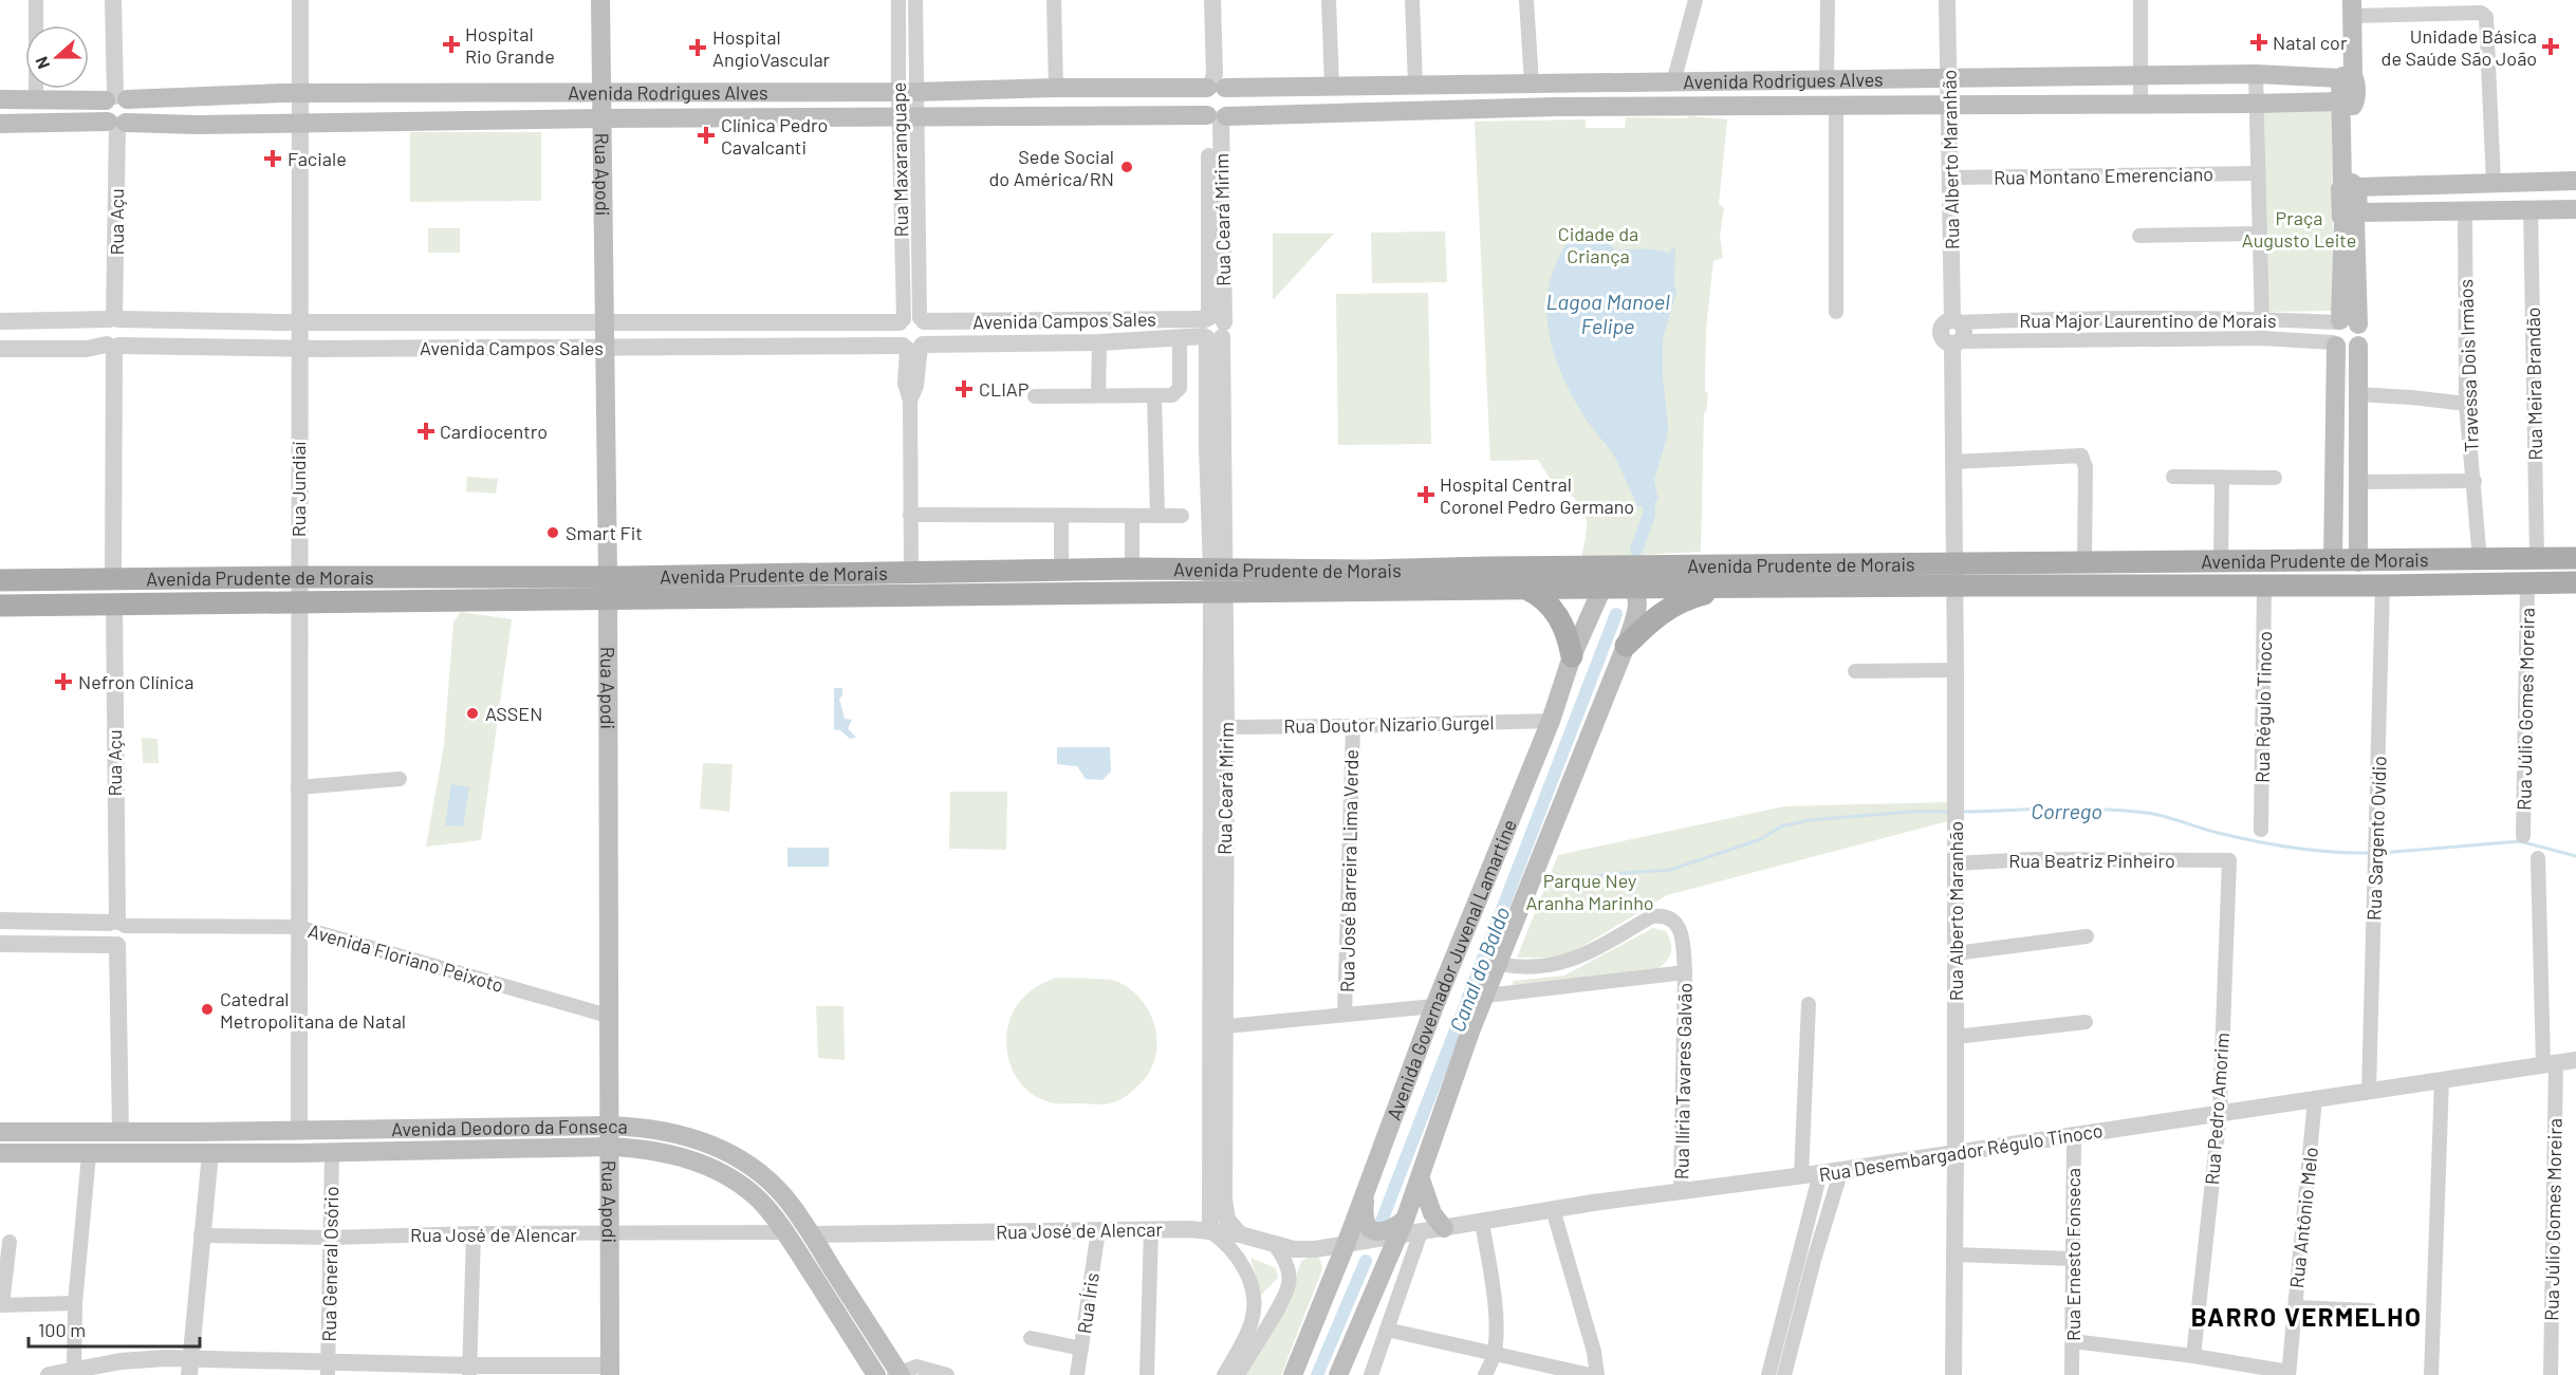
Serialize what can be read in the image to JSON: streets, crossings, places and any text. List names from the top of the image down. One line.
{"streets":{"main road":["Avenida Rodrigues Alves","Rua Apodi","Avenida Prudente de Morais","Avenida Governador Juvenal Lamartine","Avenida Deodoro da Fonseca"],"street":["Rua Maxaranguape","Rua Alberto Maranhão","Rua Montano Emerenciano","Rua Ceará Mirim","Rua Açu","Avenida Campos Sales","Rua Major Laurentino de Morais","Travessa Dois Irmãos","Rua Meira Brandão","Rua Jundiaí","Rua Régulo Tinoco","Rua Júlio Gomes Moreira","Rua Doutor Nizario Gurgel","Rua Sargento Ovídio","Rua Beatriz Pinheiro","Rua José Barreira Lima Verde","Avenida Floriano Peixoto","Rua Ilíria Tavares Galvão","Rua Pedro Amorim","Rua Desembargador Régulo Tinoco","Rua Antônio Melo","Rua José de Alencar","Rua Ernesto Fonseca","Rua General Osório","Rua Íris"]},"crossings":[["Avenida Rodrigues Alves","Rua Maxaranguape"],["Avenida Rodrigues Alves","Rua Alberto Maranhão"],["Avenida Rodrigues Alves","Rua Apodi"],["Avenida Rodrigues Alves","Rua Ceará Mirim"],["Avenida Rodrigues Alves","Rua Açu"],["Avenida Rodrigues Alves","Rua Jundiaí"],["Rua Maxaranguape","Avenida Campos Sales"],["Rua Alberto Maranhão","Rua Montano Emerenciano"],["Rua Alberto Maranhão","Rua Major Laurentino de Morais"],["Rua Alberto Maranhão","Avenida Prudente de Morais"],["Rua Alberto Maranhão","Rua Beatriz Pinheiro"],["Rua Alberto Maranhão","Rua Desembargador Régulo Tinoco"],["Rua Apodi","Avenida Campos Sales"],["Rua Apodi","Avenida Prudente de Morais"],["Rua Apodi","Avenida Floriano Peixoto"],["Rua Apodi","Avenida Deodoro da Fonseca"],["Rua Apodi","Rua José de Alencar"],["Rua Ceará Mirim","Avenida Campos Sales"],["Rua Ceará Mirim","Avenida Prudente de Morais"],["Rua Ceará Mirim","Rua Doutor Nizario Gurgel"],["Rua Ceará Mirim","Rua José de Alencar"],["Rua Açu","Avenida Campos Sales"],["Rua Açu","Avenida Prudente de Morais"],["Rua Açu","Avenida Floriano Peixoto"],["Avenida Campos Sales","Rua Jundiaí"],["Travessa Dois Irmãos","Avenida Prudente de Morais"],["Rua Meira Brandão","Avenida Prudente de Morais"],["Rua Jundiaí","Avenida Prudente de Morais"],["Rua Jundiaí","Avenida Floriano Peixoto"],["Rua Jundiaí","Avenida Deodoro da Fonseca"],["Avenida Prudente de Morais","Rua Régulo Tinoco"],["Avenida Prudente de Morais","Rua Júlio Gomes Moreira"],["Avenida Prudente de Morais","Rua Sargento Ovídio"],["Avenida Prudente de Morais","Avenida Governador Juvenal Lamartine"],["Rua Júlio Gomes Moreira","Rua Desembargador Régulo Tinoco"],["Rua Doutor Nizario Gurgel","Rua José Barreira Lima Verde"],["Rua Doutor Nizario Gurgel","Avenida Governador Juvenal Lamartine"],["Rua Sargento Ovídio","Rua Desembargador Régulo Tinoco"],["Rua Beatriz Pinheiro","Rua Pedro Amorim"],["Avenida Governador Juvenal Lamartine","Rua Desembargador Régulo Tinoco"],["Avenida Governador Juvenal Lamartine","Rua José de Alencar"],["Rua Ilíria Tavares Galvão","Rua Desembargador Régulo Tinoco"],["Rua Pedro Amorim","Rua Desembargador Régulo Tinoco"],["Avenida Deodoro da Fonseca","Rua José de Alencar"],["Avenida Deodoro da Fonseca","Rua General Osório"],["Rua Desembargador Régulo Tinoco","Rua Antônio Melo"],["Rua Desembargador Régulo Tinoco","Rua José de Alencar"],["Rua Desembargador Régulo Tinoco","Rua Ernesto Fonseca"],["Rua José de Alencar","Rua General Osório"],["Rua José de Alencar","Rua Íris"]],"districts":["BARRO VERMELHO"],"water":["Lagoa Manoel Felipe","Corrego","Canal do Baldo"],"parks":["Praça Augusto Leite","Cidade da Criança","Parque Ney Aranha Marinho"],"places":{"health":["Natal cor","Hospital Rio Grande","Unidade Básica de Saúde São João","Hospital AngioVascular","Clínica Pedro Cavalcanti","Faciale","CLIAP","Cardiocentro","Hospital Central Coronel Pedro Germano","Nefron Clínica"],"other":["Sede Social do América/RN","Smart Fit","ASSEN","Catedral Metropolitana de Natal"]},"scale_bar":"100 m","north":"left"}
